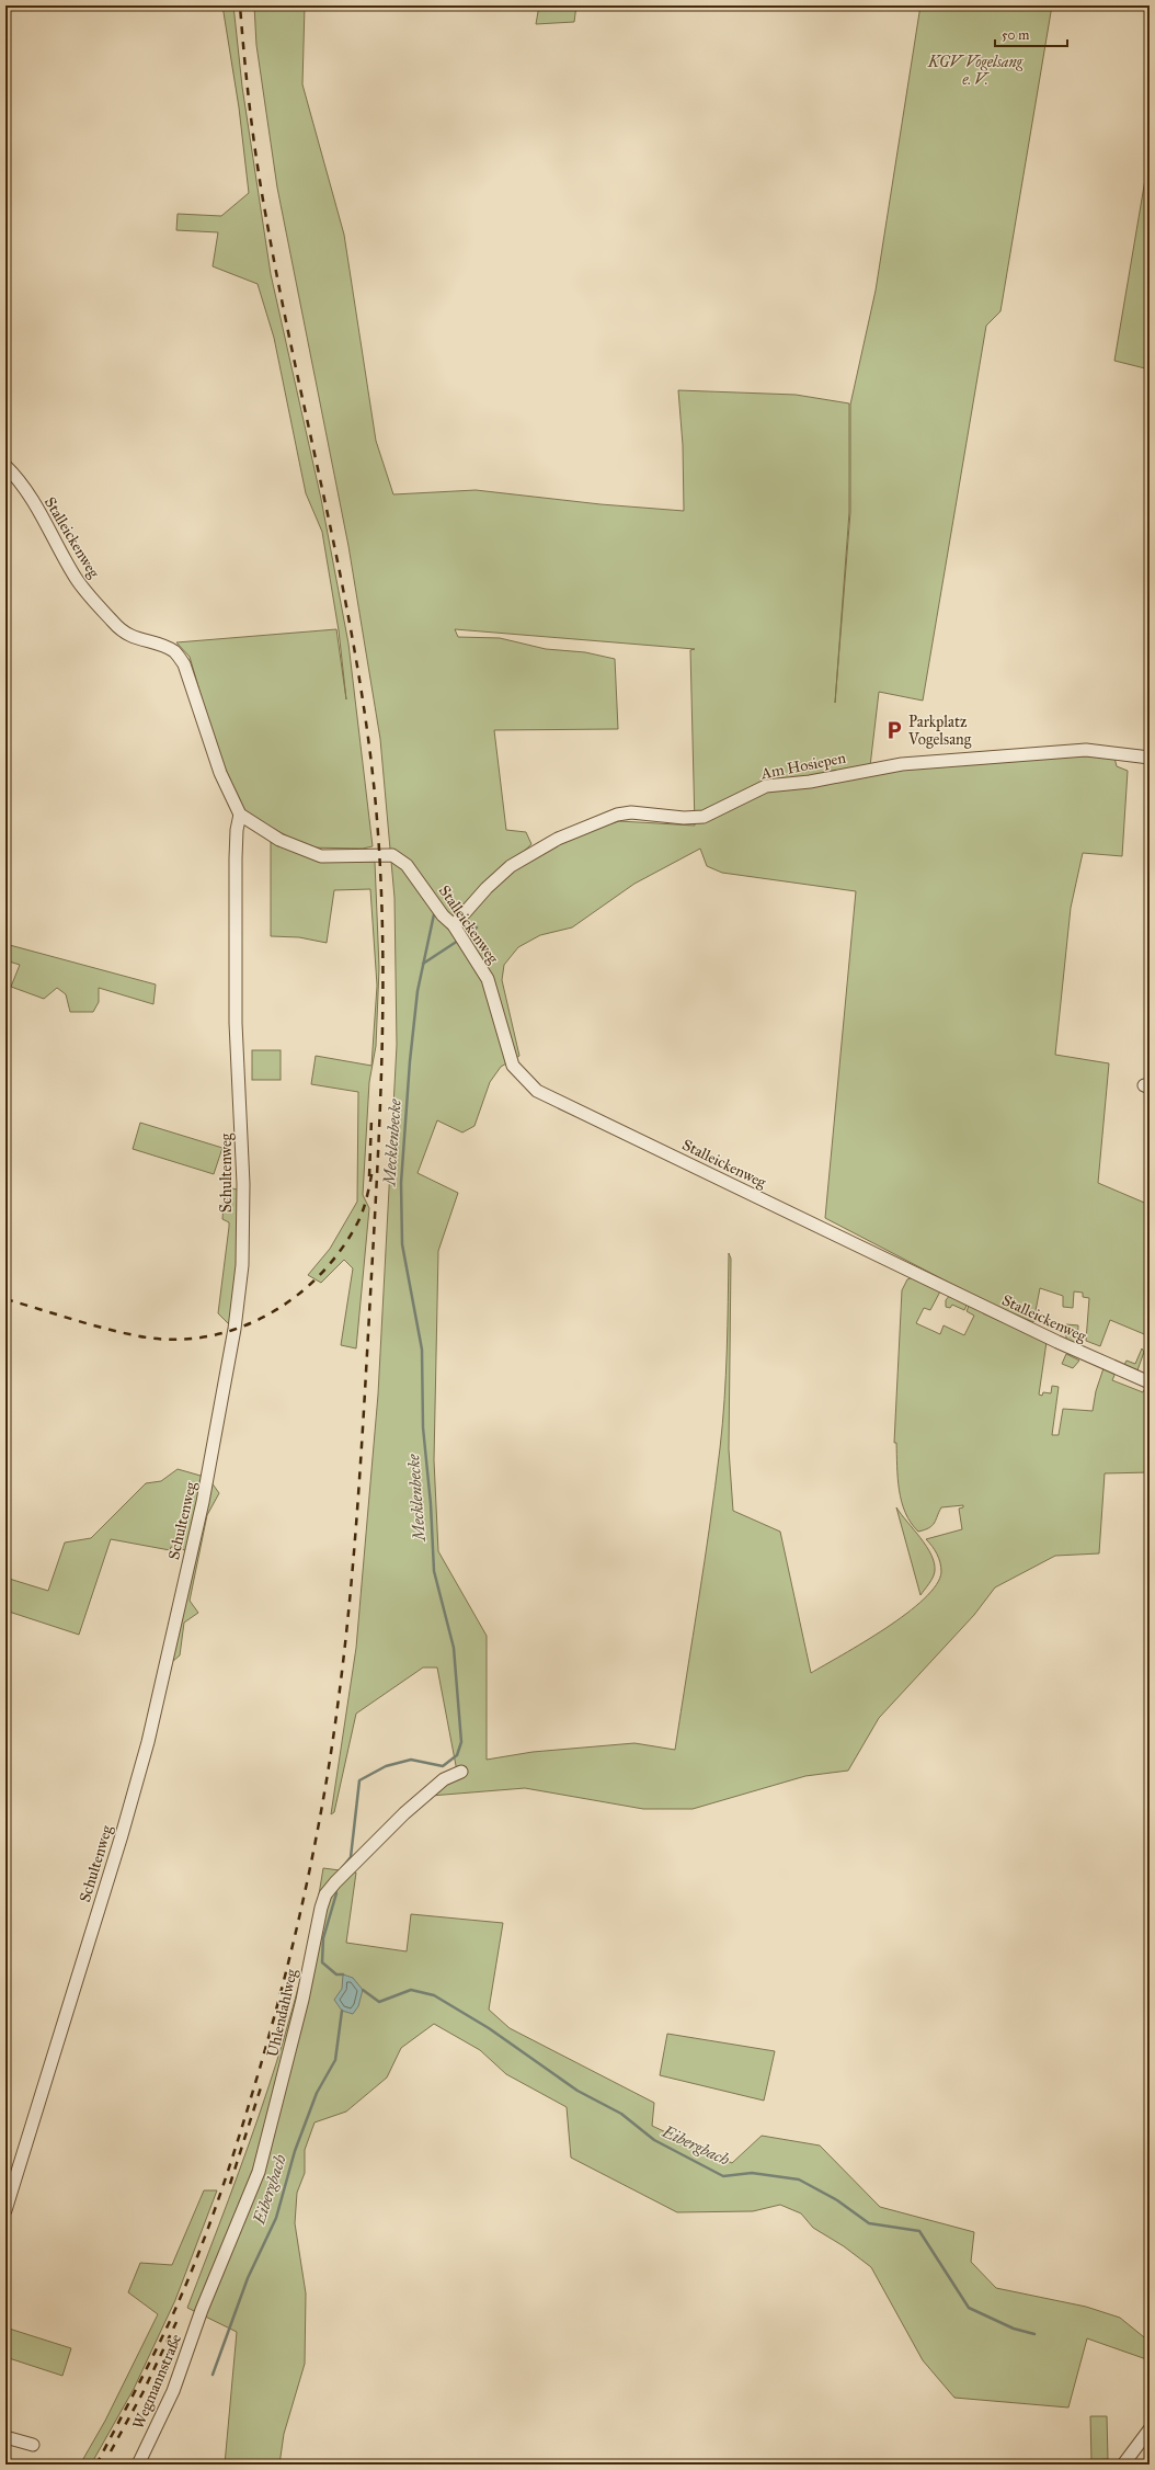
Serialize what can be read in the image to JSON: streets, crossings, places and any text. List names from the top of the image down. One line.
{"streets":{"street":["Stalleickenweg","Am Hosiepen","Schultenweg","Uhlendahlweg","Wegmannstraße"]},"crossings":[["Stalleickenweg","Am Hosiepen"],["Stalleickenweg","Schultenweg"],["Uhlendahlweg","Wegmannstraße"]],"water":["Mecklenbecke","Eibergbach"],"parks":["KGV Vogelsang e. V."],"places":{"parking":["Parkplatz Vogelsang"]},"scale_bar":"50 m"}
